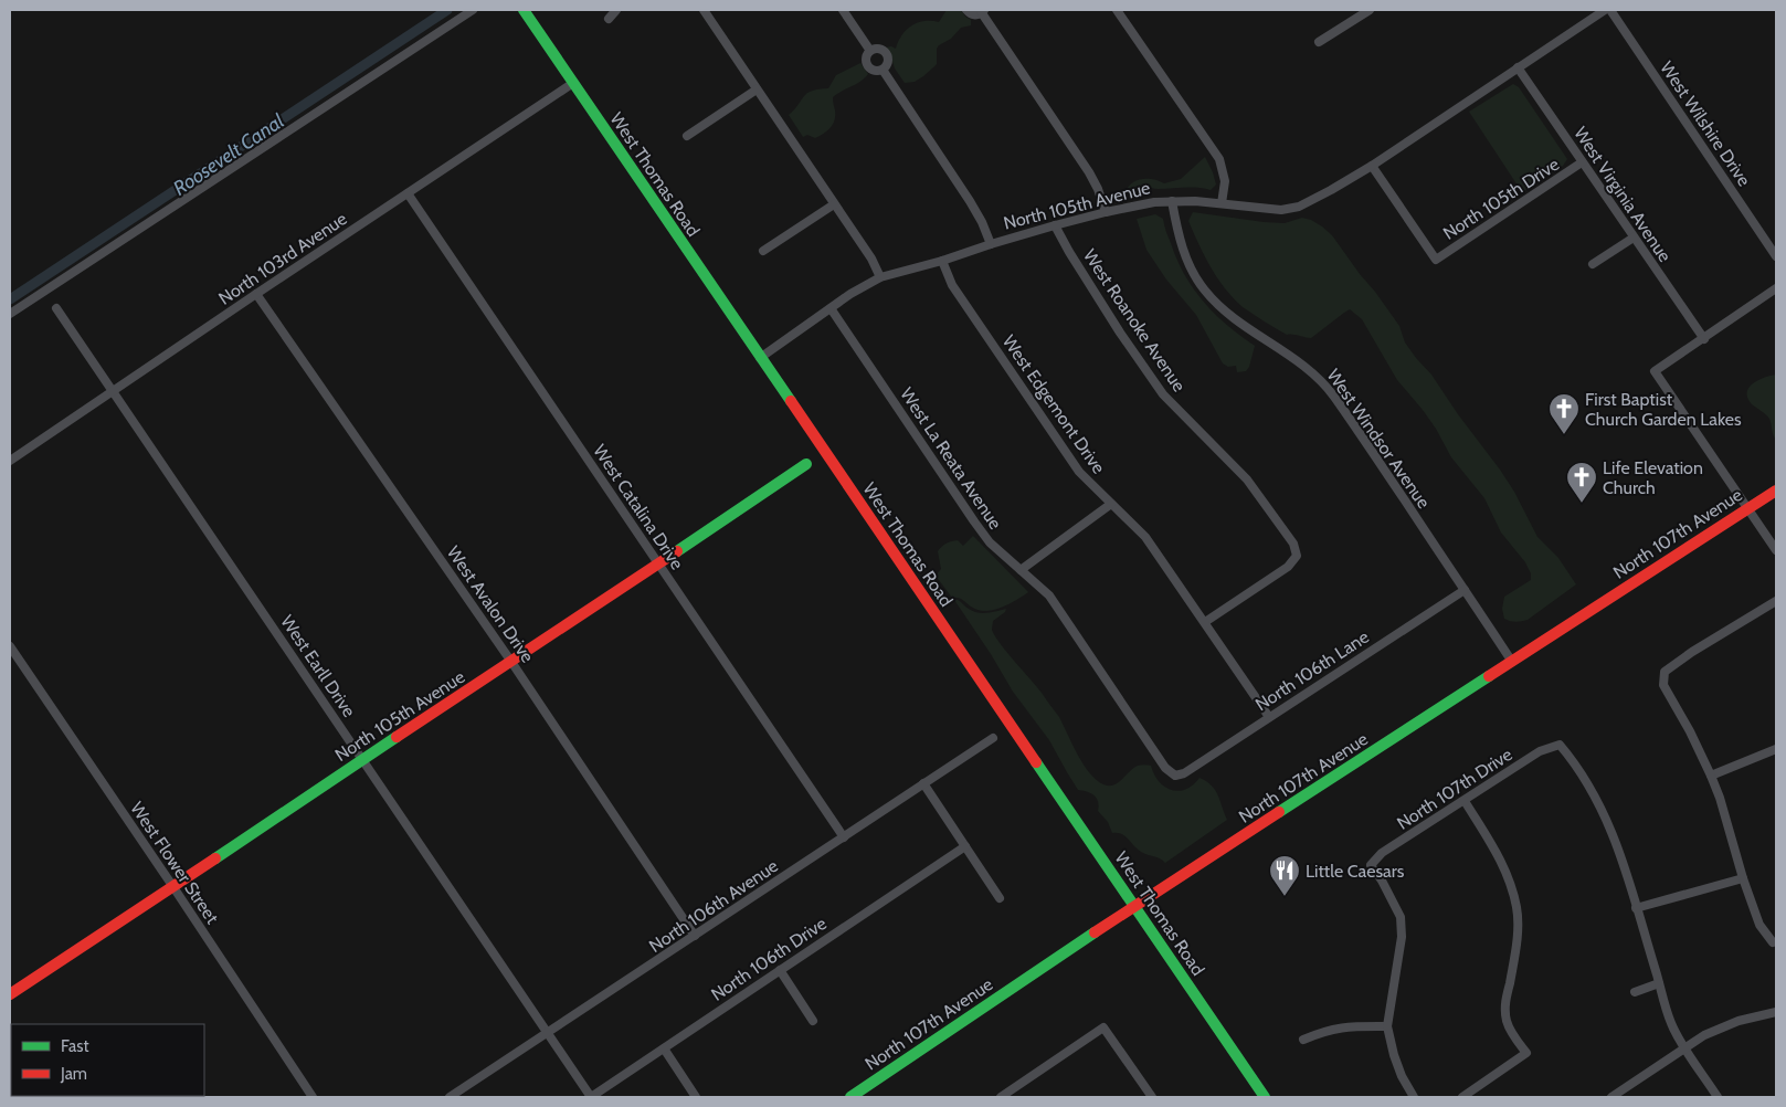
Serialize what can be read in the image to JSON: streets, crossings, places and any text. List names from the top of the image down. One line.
{"streets":{"main road":["West Thomas Road","North 105th Avenue","North 107th Avenue"],"street":["West Wilshire Drive","West Virginia Avenue","North 105th Drive","North 103rd Avenue","West Roanoke Avenue","West Edgemont Drive","West Windsor Avenue","West La Reata Avenue","West Catalina Drive","West Avalon Drive","West Earll Drive","North 106th Lane","North 107th Drive","West Flower Street","North 106th Avenue","North 106th Drive"]},"crossings":[["West Thomas Road","North 105th Avenue"],["West Thomas Road","North 103rd Avenue"],["West Thomas Road","North 107th Avenue"],["West Virginia Avenue","North 105th Drive"],["West Virginia Avenue","North 105th Avenue"],["North 105th Drive","North 105th Avenue"],["North 105th Avenue","West Roanoke Avenue"],["North 105th Avenue","West Edgemont Drive"],["North 105th Avenue","West Windsor Avenue"],["North 105th Avenue","West La Reata Avenue"],["North 105th Avenue","West Catalina Drive"],["North 105th Avenue","West Avalon Drive"],["North 105th Avenue","West Earll Drive"],["North 105th Avenue","West Flower Street"],["North 103rd Avenue","West Catalina Drive"],["North 103rd Avenue","West Avalon Drive"],["North 103rd Avenue","West Earll Drive"],["West Roanoke Avenue","West Edgemont Drive"],["West Edgemont Drive","North 106th Lane"],["West Windsor Avenue","North 107th Avenue"],["West Windsor Avenue","North 106th Lane"],["West La Reata Avenue","North 106th Lane"],["West Catalina Drive","North 106th Avenue"],["West Avalon Drive","North 106th Avenue"],["West Earll Drive","North 106th Avenue"],["West Earll Drive","North 106th Drive"]],"water":["Roosevelt Canal"],"places":{"church":["First Baptist Church Garden Lakes","Life Elevation Church"],"restaurant":["Little Caesars"]},"legend":["Fast","Jam"]}
